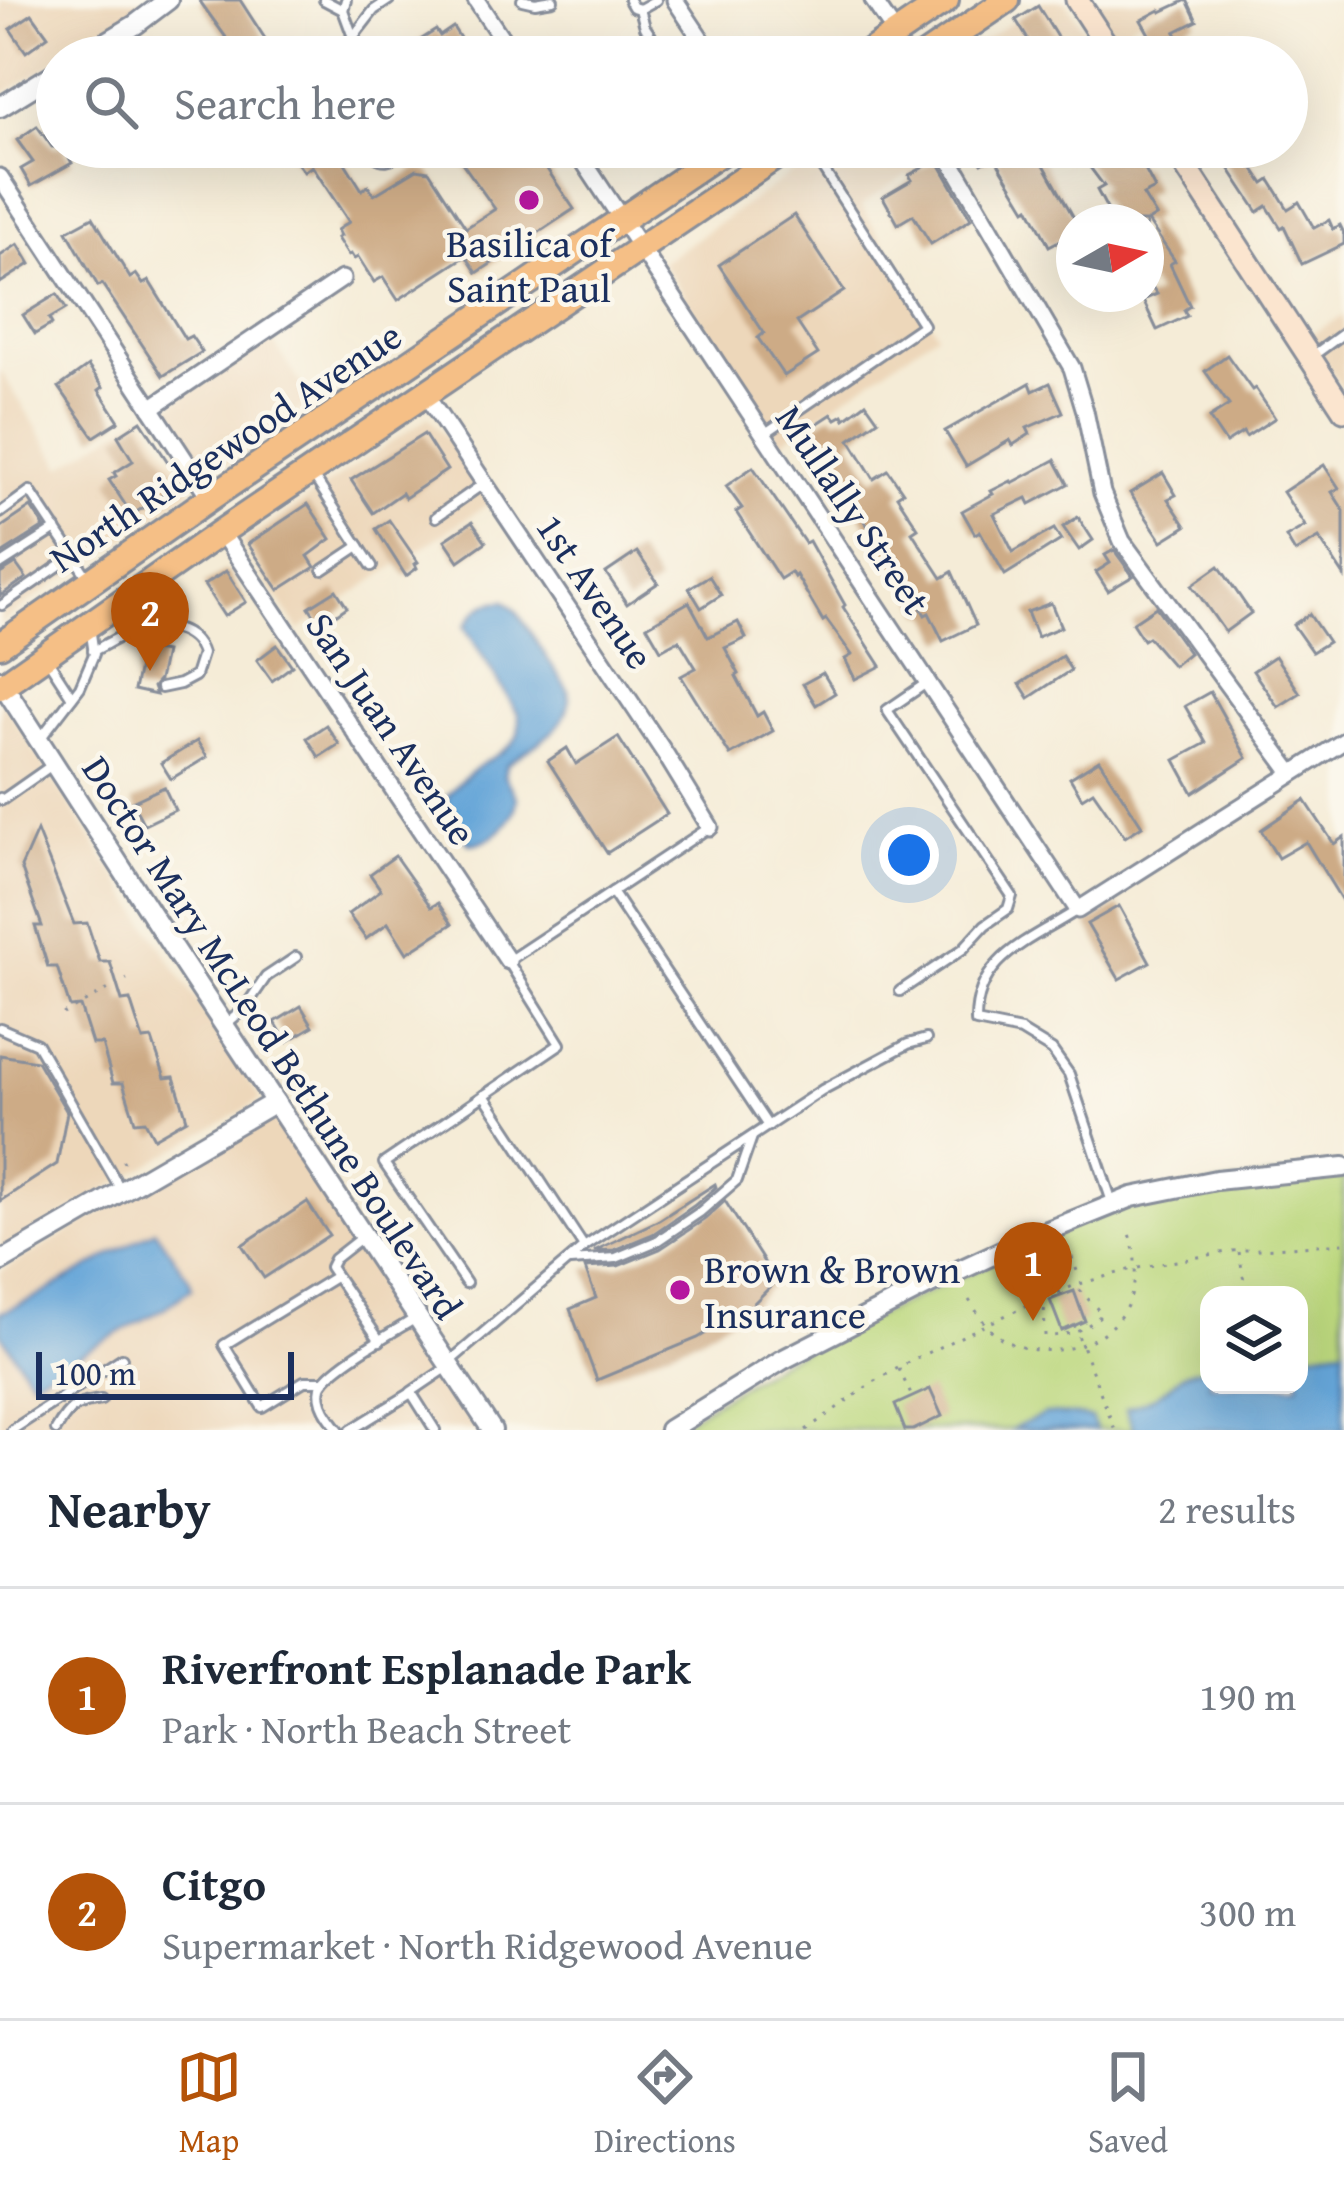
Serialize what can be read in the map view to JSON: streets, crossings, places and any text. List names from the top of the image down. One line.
{"streets":{"main road":["North Ridgewood Avenue"],"street":["Mullally Street","1st Avenue","San Juan Avenue","Doctor Mary McLeod Bethune Boulevard"]},"crossings":[["North Ridgewood Avenue","Mullally Street"],["North Ridgewood Avenue","1st Avenue"],["North Ridgewood Avenue","San Juan Avenue"],["North Ridgewood Avenue","Doctor Mary McLeod Bethune Boulevard"]],"places":["Basilica of Saint Paul","Brown & Brown Insurance"],"scale_bar":"100 m","north":"right","page":{"search":"Search here","pins":["2","1"],"scale":"100 m","heading":["Nearby","2 results"],"list":[{"mark":"1","name":"Riverfront Esplanade Park","note":"Park · North Beach Street","value":"190 m"},{"mark":"2","name":"Citgo","note":"Supermarket · North Ridgewood Avenue","value":"300 m"}],"nav":["Map","Directions","Saved"]}}
